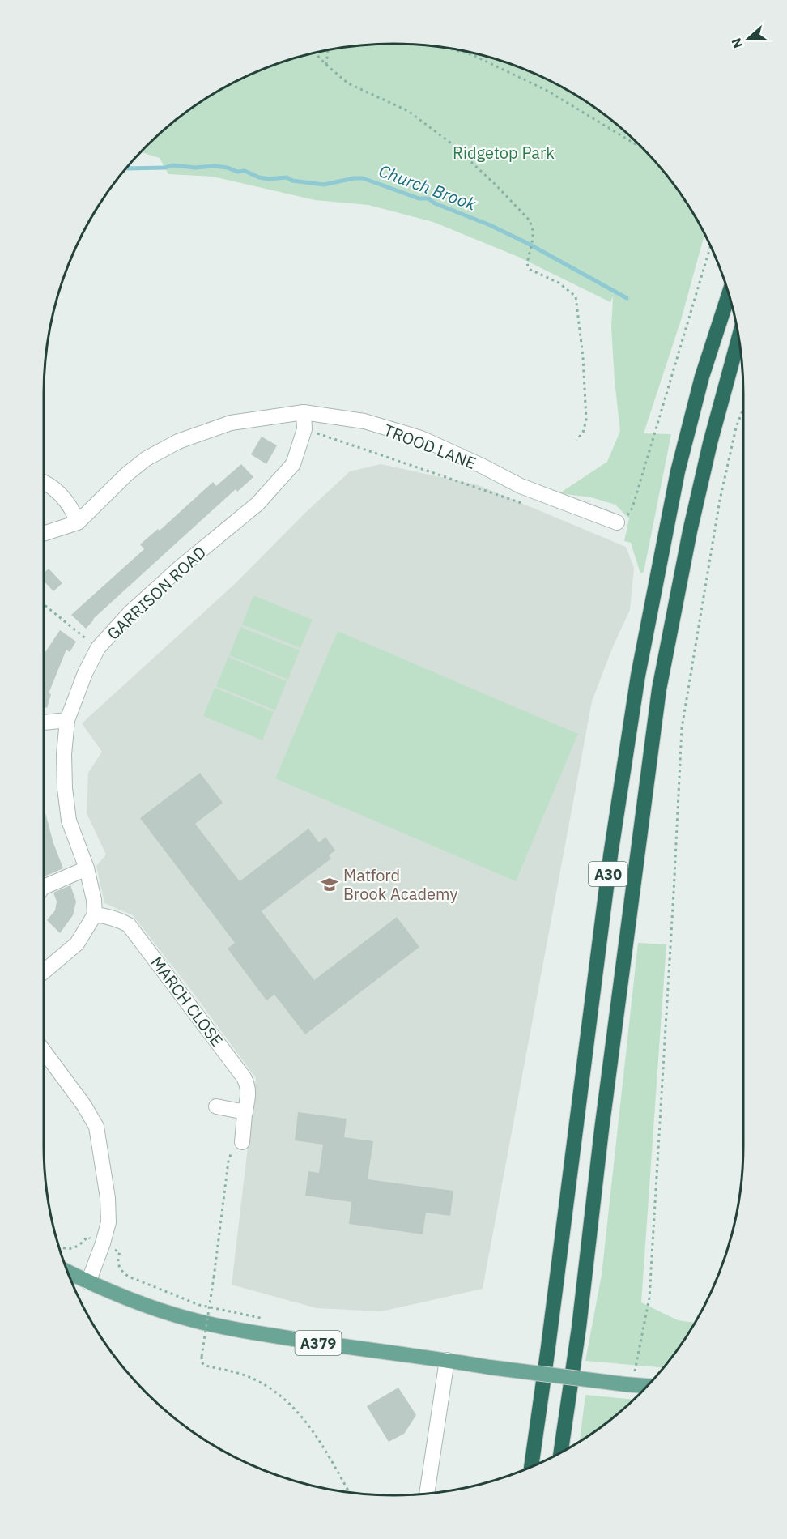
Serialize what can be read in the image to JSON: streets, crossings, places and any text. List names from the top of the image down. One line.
{"streets":{"highway":["A30"],"main road":["A379"],"street":["TROOD LANE","GARRISON ROAD","MARCH CLOSE"]},"crossings":[["TROOD LANE","GARRISON ROAD"],["GARRISON ROAD","MARCH CLOSE"]],"water":["Church Brook"],"parks":["Ridgetop Park"],"places":{"school or university":["Matford Brook Academy"]},"north":"left"}
